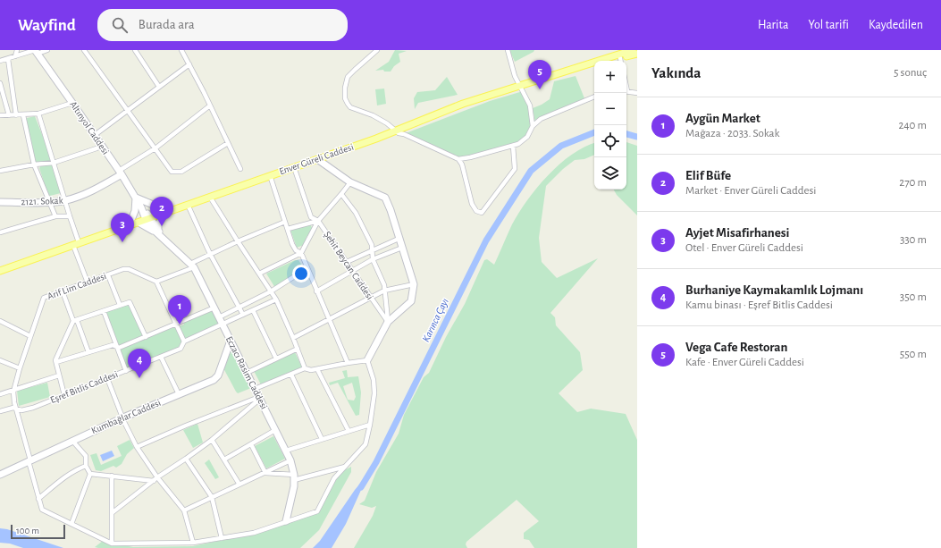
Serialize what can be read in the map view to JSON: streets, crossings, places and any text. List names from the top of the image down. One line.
{"streets":{"main road":["Altınyol Caddesi","Enver Güreli Caddesi","2121. Sokak","Eczacı Rasim Caddesi","Kumbağlar Caddesi"],"street":["Şehit Beycan Caddesi","Arif Lim Caddesi","Eşref Bitlis Caddesi"]},"crossings":[["Altınyol Caddesi","Enver Güreli Caddesi"],["Altınyol Caddesi","2121. Sokak"],["Altınyol Caddesi","Eczacı Rasim Caddesi"],["Enver Güreli Caddesi","Şehit Beycan Caddesi"],["Enver Güreli Caddesi","Eczacı Rasim Caddesi"],["Arif Lim Caddesi","Eşref Bitlis Caddesi"],["Arif Lim Caddesi","Kumbağlar Caddesi"],["Eczacı Rasim Caddesi","Eşref Bitlis Caddesi"],["Eczacı Rasim Caddesi","Kumbağlar Caddesi"]],"water":["Karınca Çayı"],"scale_bar":"100 m","page":{"header":"Wayfind","search":"Burada ara","nav":["Harita","Yol tarifi","Kaydedilen"],"heading":["Yakında","5 sonuç"],"pins":["5","2","3","1","4"],"map_buttons":["+","−"],"list":[{"mark":"1","name":"Aygün Market","note":"Mağaza · 2033. Sokak","value":"240 m"},{"mark":"2","name":"Elif Büfe","note":"Market · Enver Güreli Caddesi","value":"270 m"},{"mark":"3","name":"Ayjet Misafirhanesi","note":"Otel · Enver Güreli Caddesi","value":"330 m"},{"mark":"4","name":"Burhaniye Kaymakamlık Lojmanı","note":"Kamu binası · Eşref Bitlis Caddesi","value":"350 m"},{"mark":"5","name":"Vega Cafe Restoran","note":"Kafe · Enver Güreli Caddesi","value":"550 m"}],"scale":"100 m"}}
